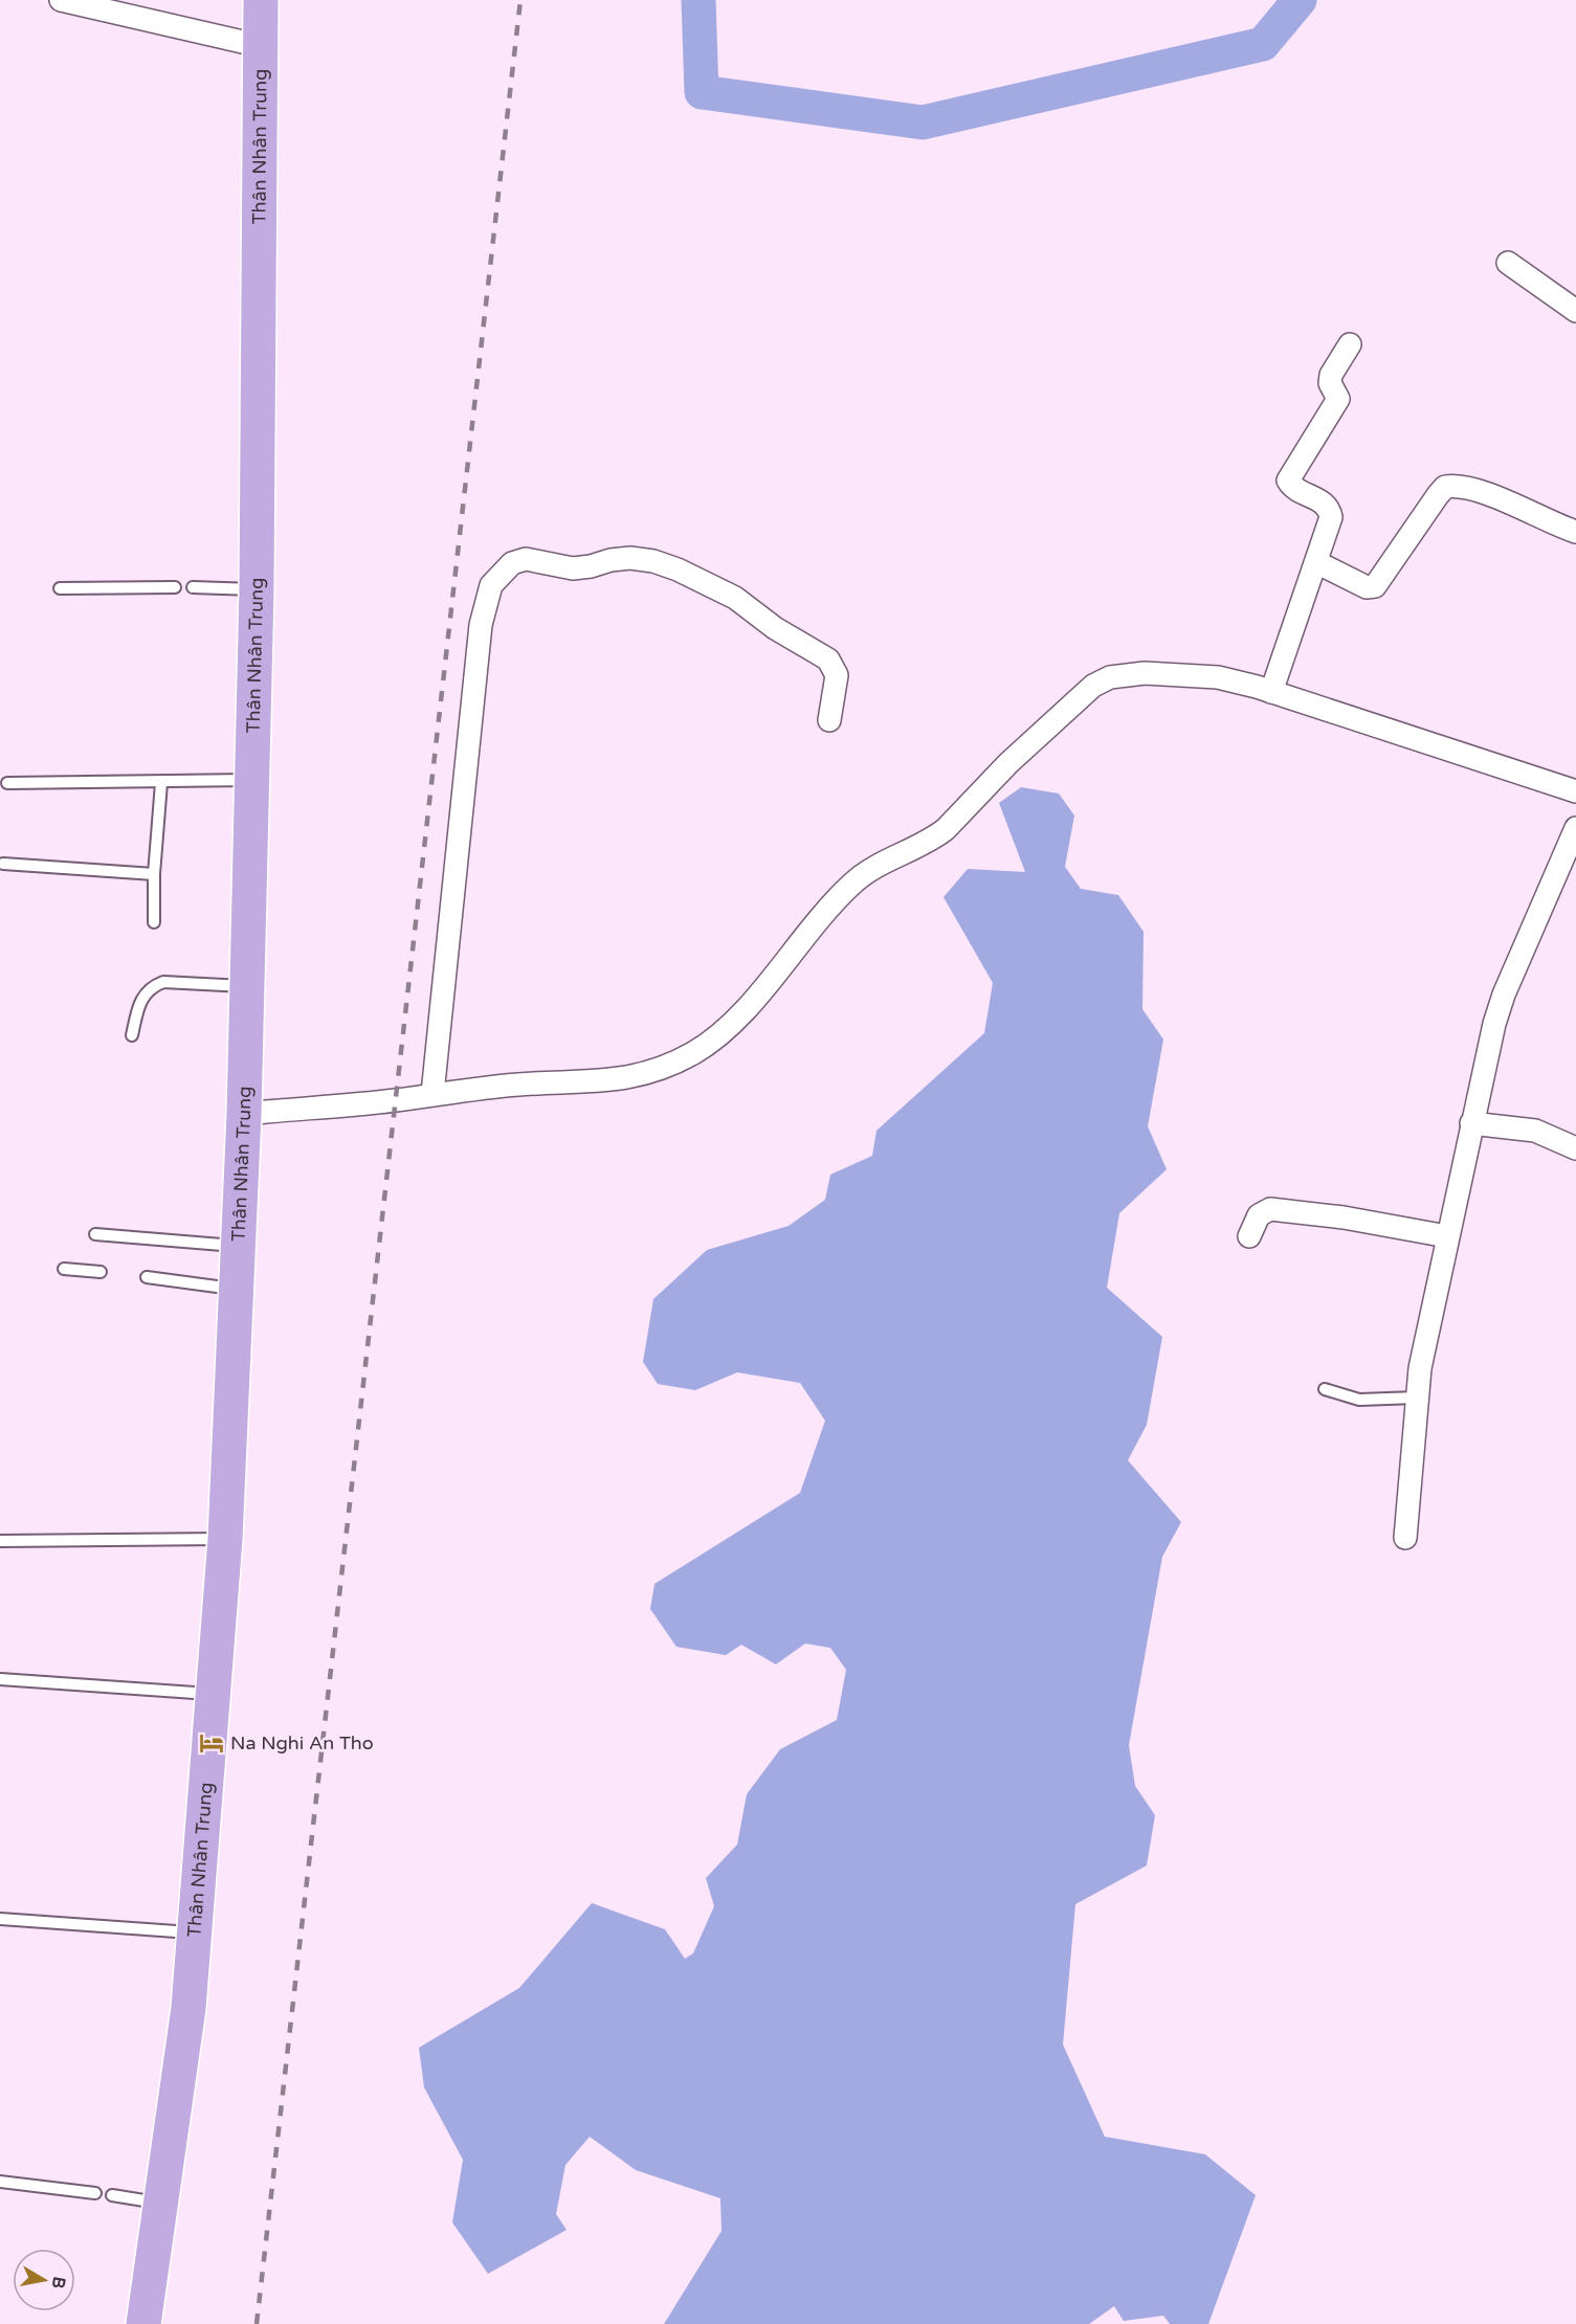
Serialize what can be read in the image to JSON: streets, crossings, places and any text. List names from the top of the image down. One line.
{"streets":{"main road":["Thân Nhân Trung"]},"places":{"hotel":["Na Nghi An Tho"]},"north":"right"}
